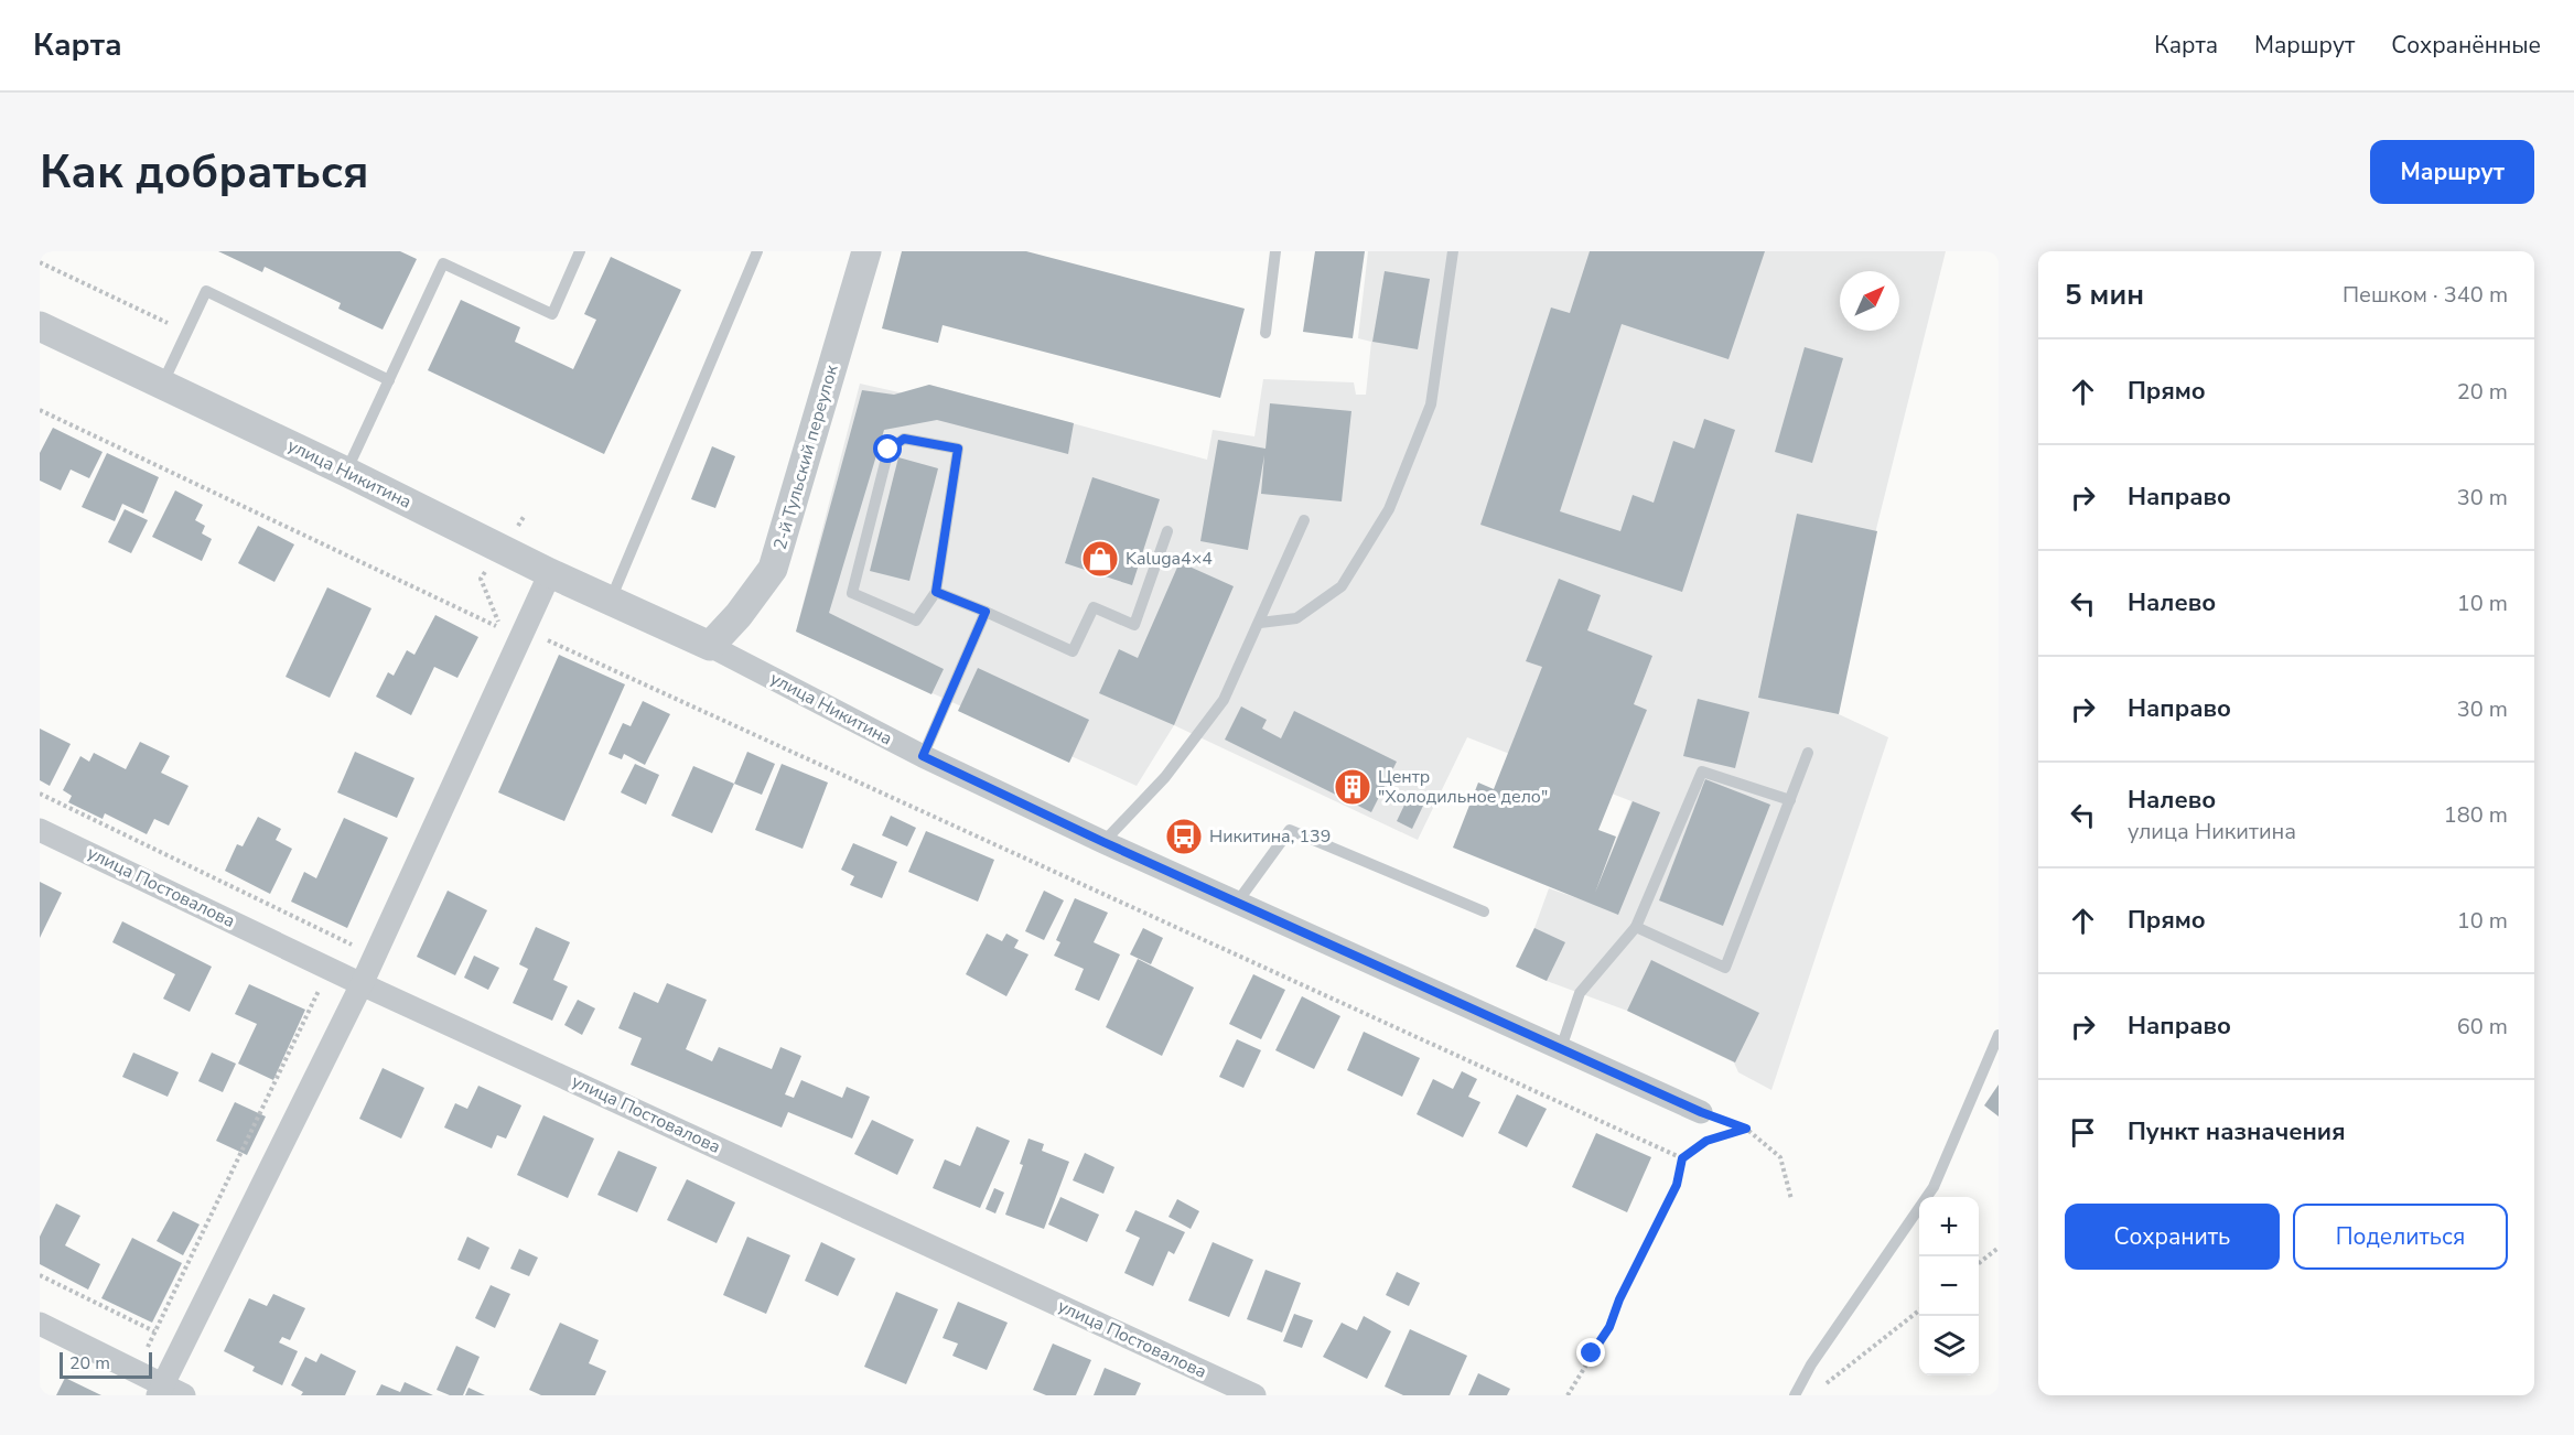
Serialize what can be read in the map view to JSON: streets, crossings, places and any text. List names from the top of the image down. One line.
{"streets":{"street":["2-й Тульский переулок","улица Никитина","улица Постовалова"]},"crossings":[["2-й Тульский переулок","улица Никитина"]],"places":{"shop":["Kaluga4×4"],"building":["Центр \"Холодильное дело\""],"bus stop":["Никитина, 139"]},"scale_bar":"20 m","north":"top right","page":{"header":"Карта","nav":["Карта","Маршрут","Сохранённые"],"buttons":["Маршрут",["Сохранить","Поделиться"]],"title":"Как добраться","heading":["5 мин","Пешком · 340 m"],"list":[["Прямо","20 m"],["Направо","30 m"],["Налево","10 m"],["Направо","30 m"],["Налево","улица Никитина","180 m"],["Прямо","10 m"],["Направо","60 m"],"Пункт назначения"],"map_buttons":["+","−"],"scale":"20 m"}}
